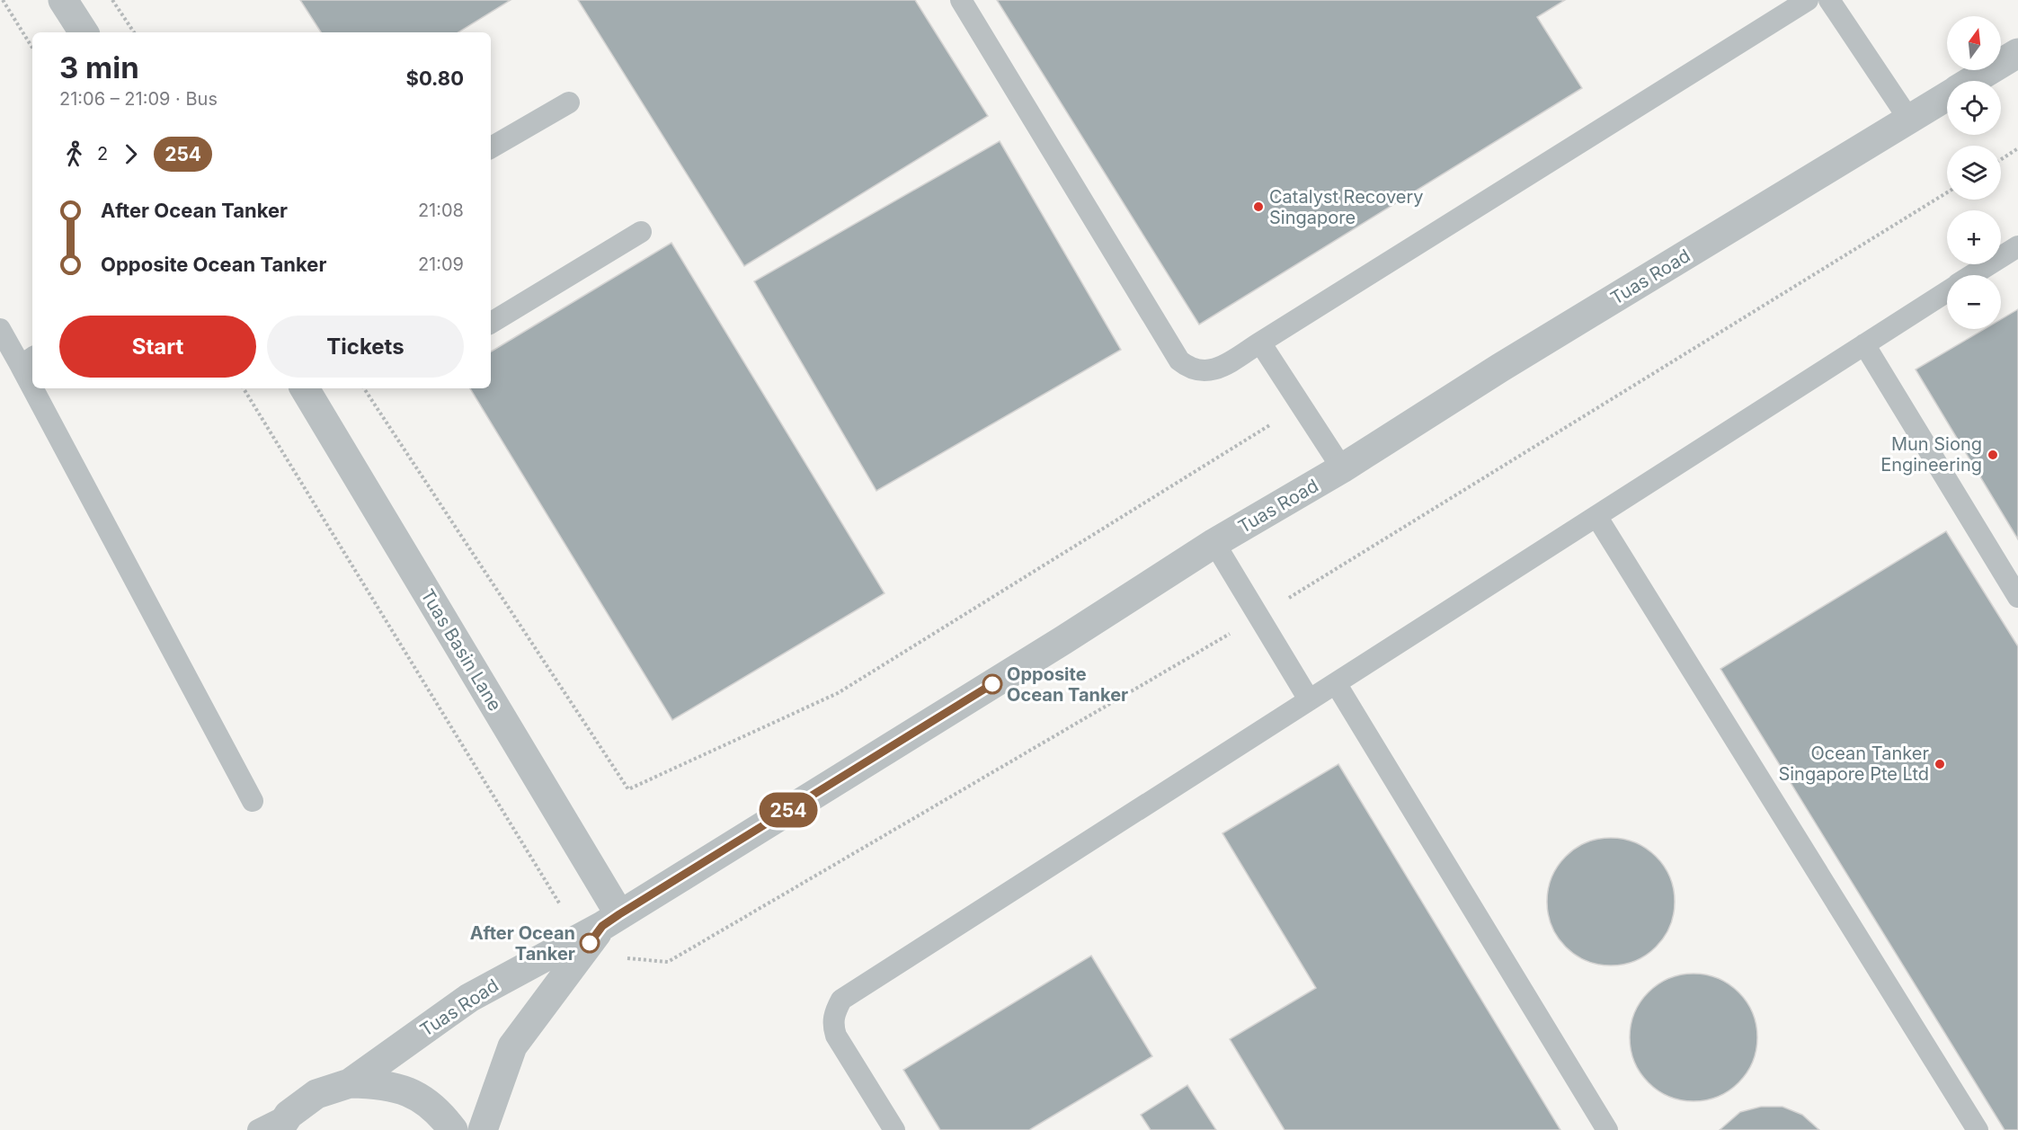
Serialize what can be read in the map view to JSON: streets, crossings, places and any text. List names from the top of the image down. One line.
{"streets":{"street":["Tuas Road","Tuas Basin Lane"]},"crossings":[["Tuas Road","Tuas Basin Lane"]],"places":["Catalyst Recovery Singapore","Mun Siong Engineering","Opposite Ocean Tanker","Ocean Tanker Singapore Pte Ltd","After Ocean Tanker"],"lines":["bus line 254"],"north":"top","page":{"on_map":"254","map_buttons":["+","−"],"heading":["3 min","21:06 – 21:09 · Bus","$0.80"],"legs":["2","254"],"list":[{"name":"After Ocean Tanker","value":"21:08"},{"name":"Opposite Ocean Tanker","value":"21:09"}],"buttons":["Start","Tickets"]}}
